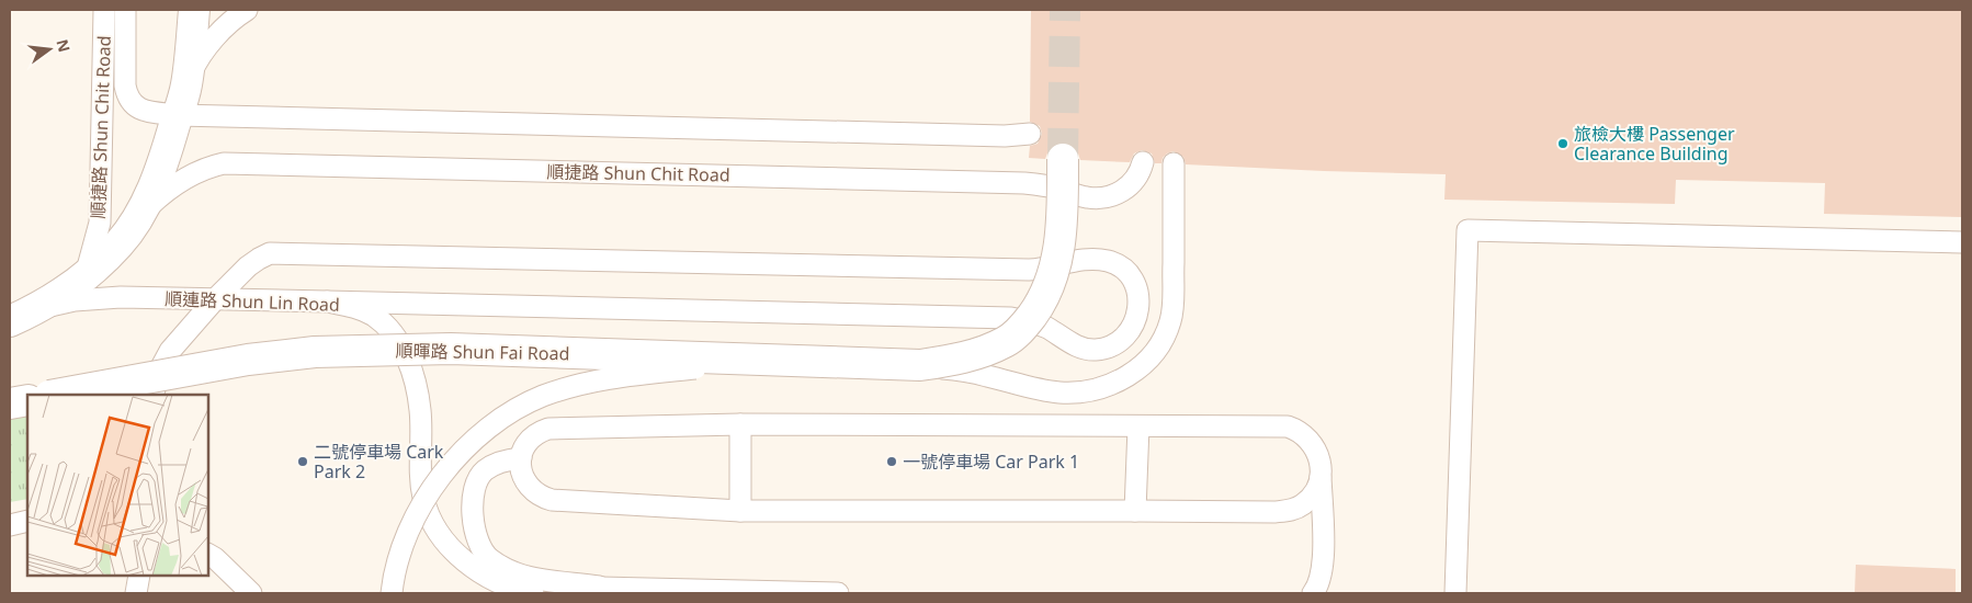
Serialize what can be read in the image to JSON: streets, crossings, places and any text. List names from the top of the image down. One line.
{"streets":{"street":["順暉路 Shun Fai Road"],"lane":["順捷路 Shun Chit Road","順連路 Shun Lin Road"]},"places":["旅檢大樓 Passenger Clearance Building","二號停車場 Cark Park 2","一號停車場 Car Park 1"],"north":"right"}
